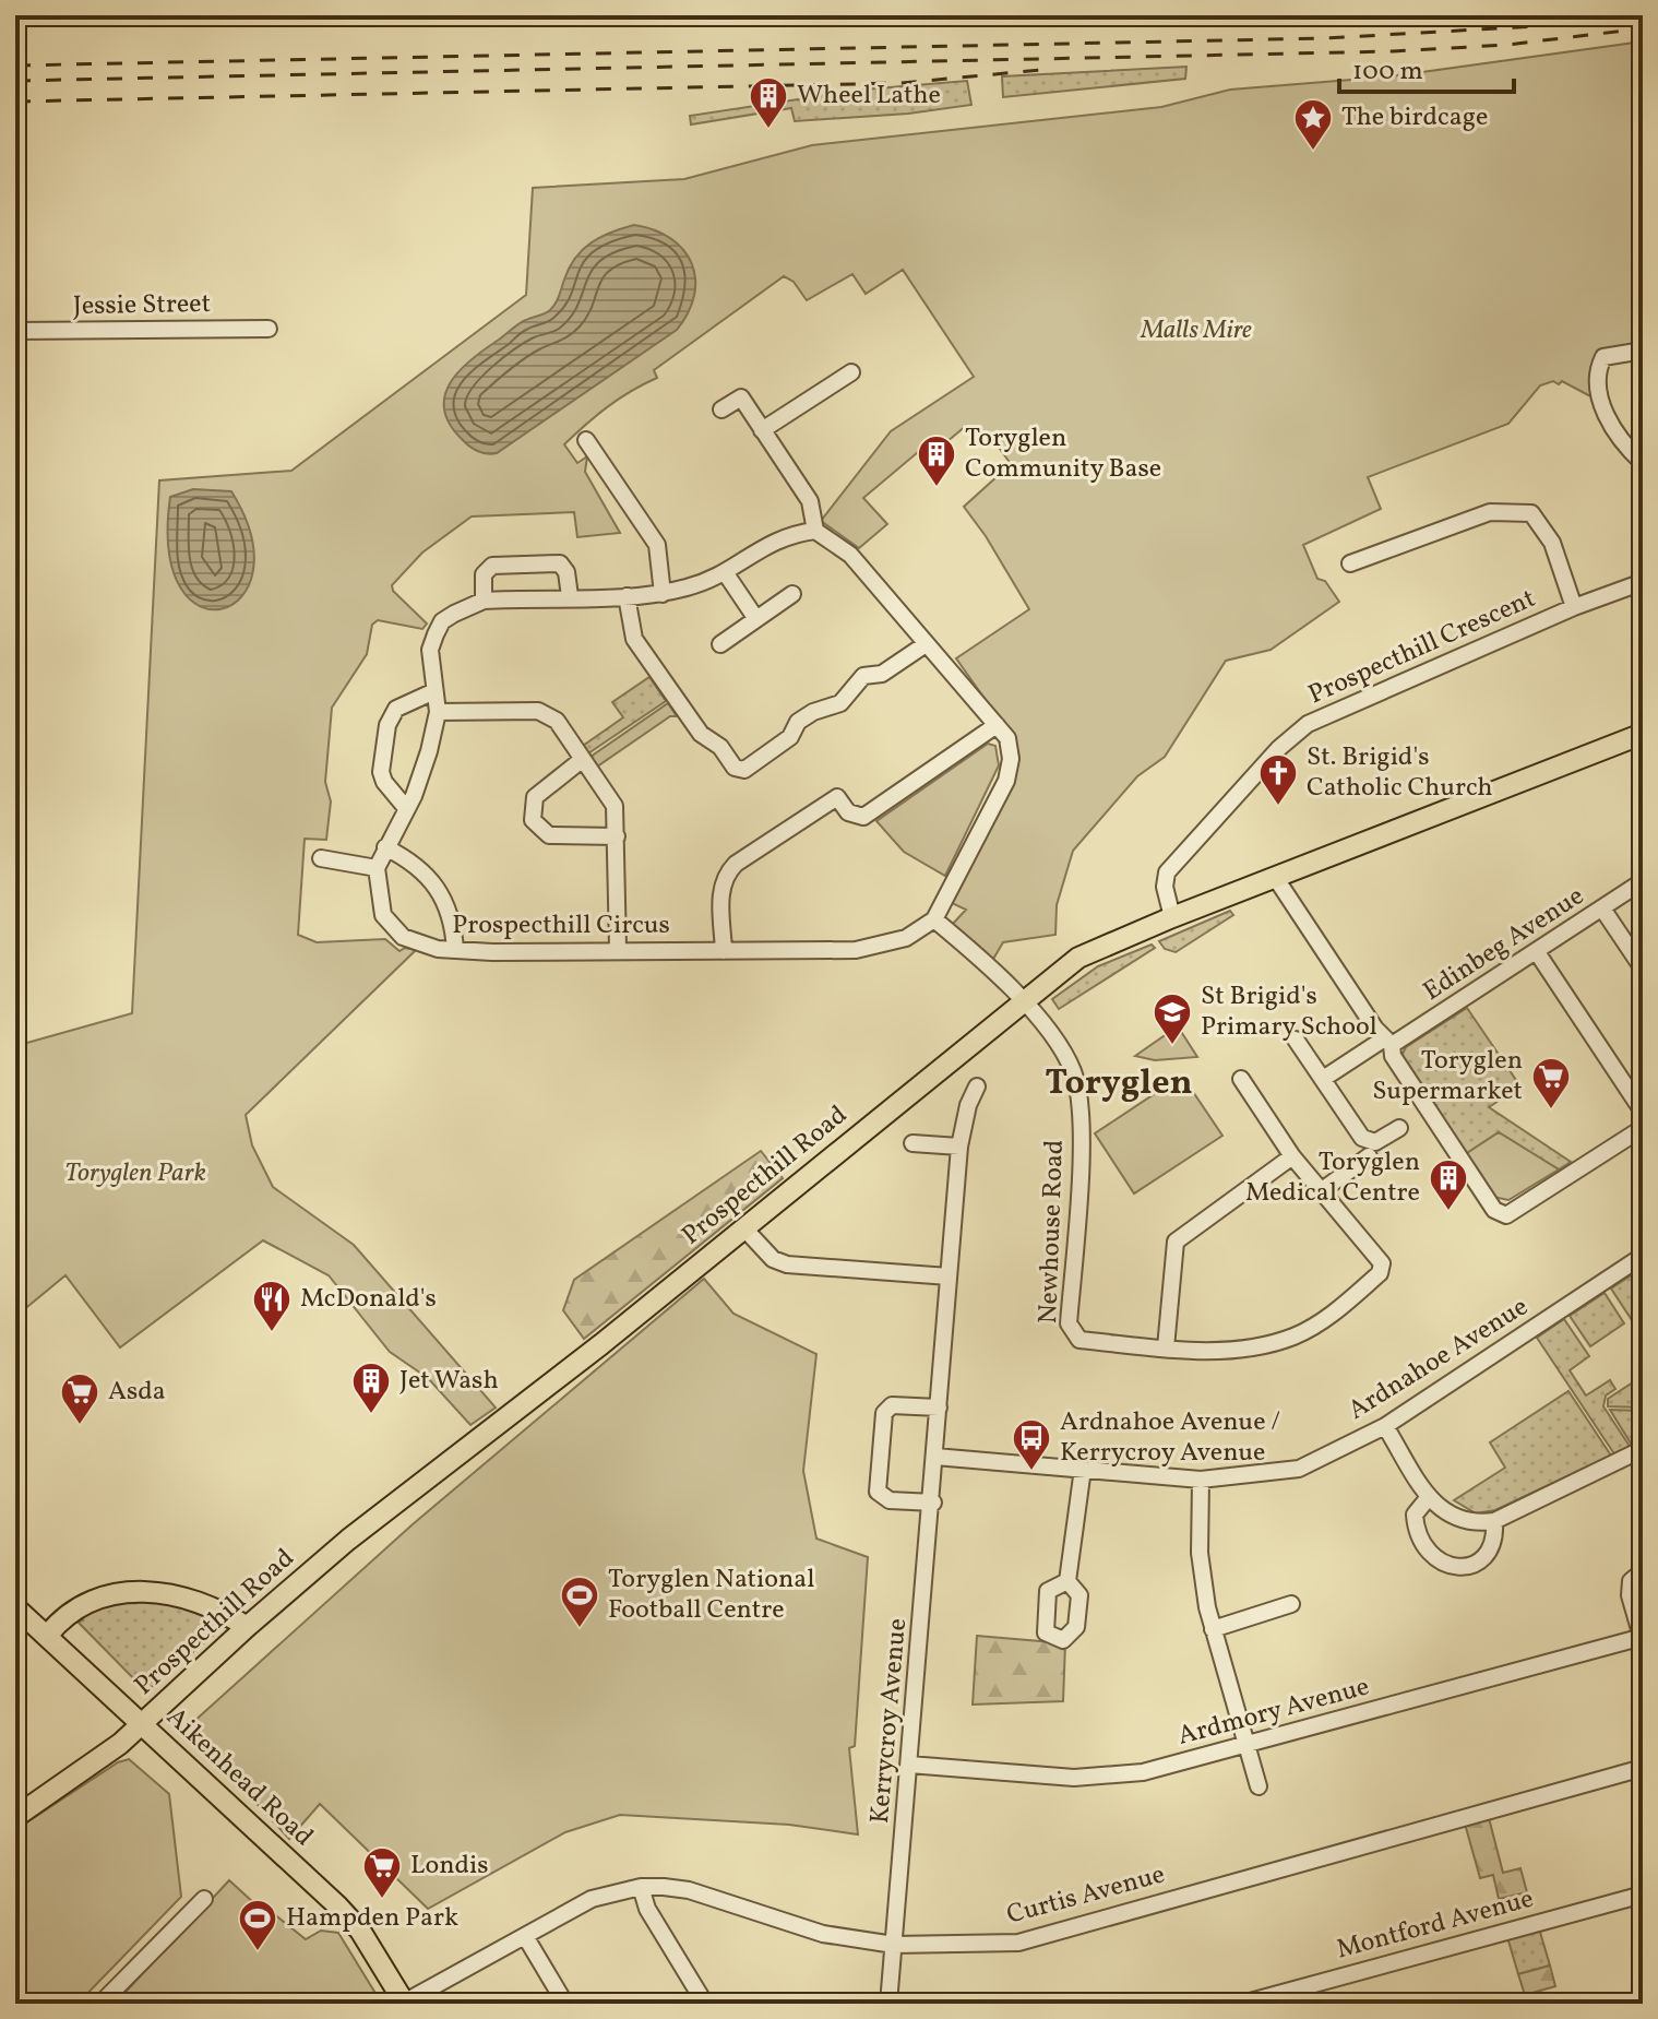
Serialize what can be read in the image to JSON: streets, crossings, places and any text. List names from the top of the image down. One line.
{"streets":{"main road":["Prospecthill Road","Aikenhead Road"],"street":["Jessie Street","Prospecthill Crescent","Prospecthill Circus","Edinbeg Avenue","Newhouse Road","Ardnahoe Avenue","Ardmory Avenue","Kerrycroy Avenue","Curtis Avenue","Montford Avenue"]},"crossings":[["Prospecthill Crescent","Prospecthill Road"],["Prospecthill Road","Newhouse Road"],["Prospecthill Road","Aikenhead Road"],["Ardnahoe Avenue","Kerrycroy Avenue"],["Ardmory Avenue","Kerrycroy Avenue"],["Kerrycroy Avenue","Curtis Avenue"],["Aikenhead Road","Curtis Avenue"]],"districts":["Toryglen"],"parks":["Malls Mire","Toryglen Park"],"places":{"building":["Wheel Lathe","Toryglen Community Base","Toryglen Medical Centre","Jet Wash"],"place":["The birdcage"],"church":["St. Brigid's Catholic Church"],"school or university":["St Brigid's Primary School"],"supermarket":["Toryglen Supermarket","Asda","Londis"],"restaurant":["McDonald's"],"bus stop":["Ardnahoe Avenue / Kerrycroy Avenue"],"sports":["Toryglen National Football Centre","Hampden Park"]},"scale_bar":"100 m"}
